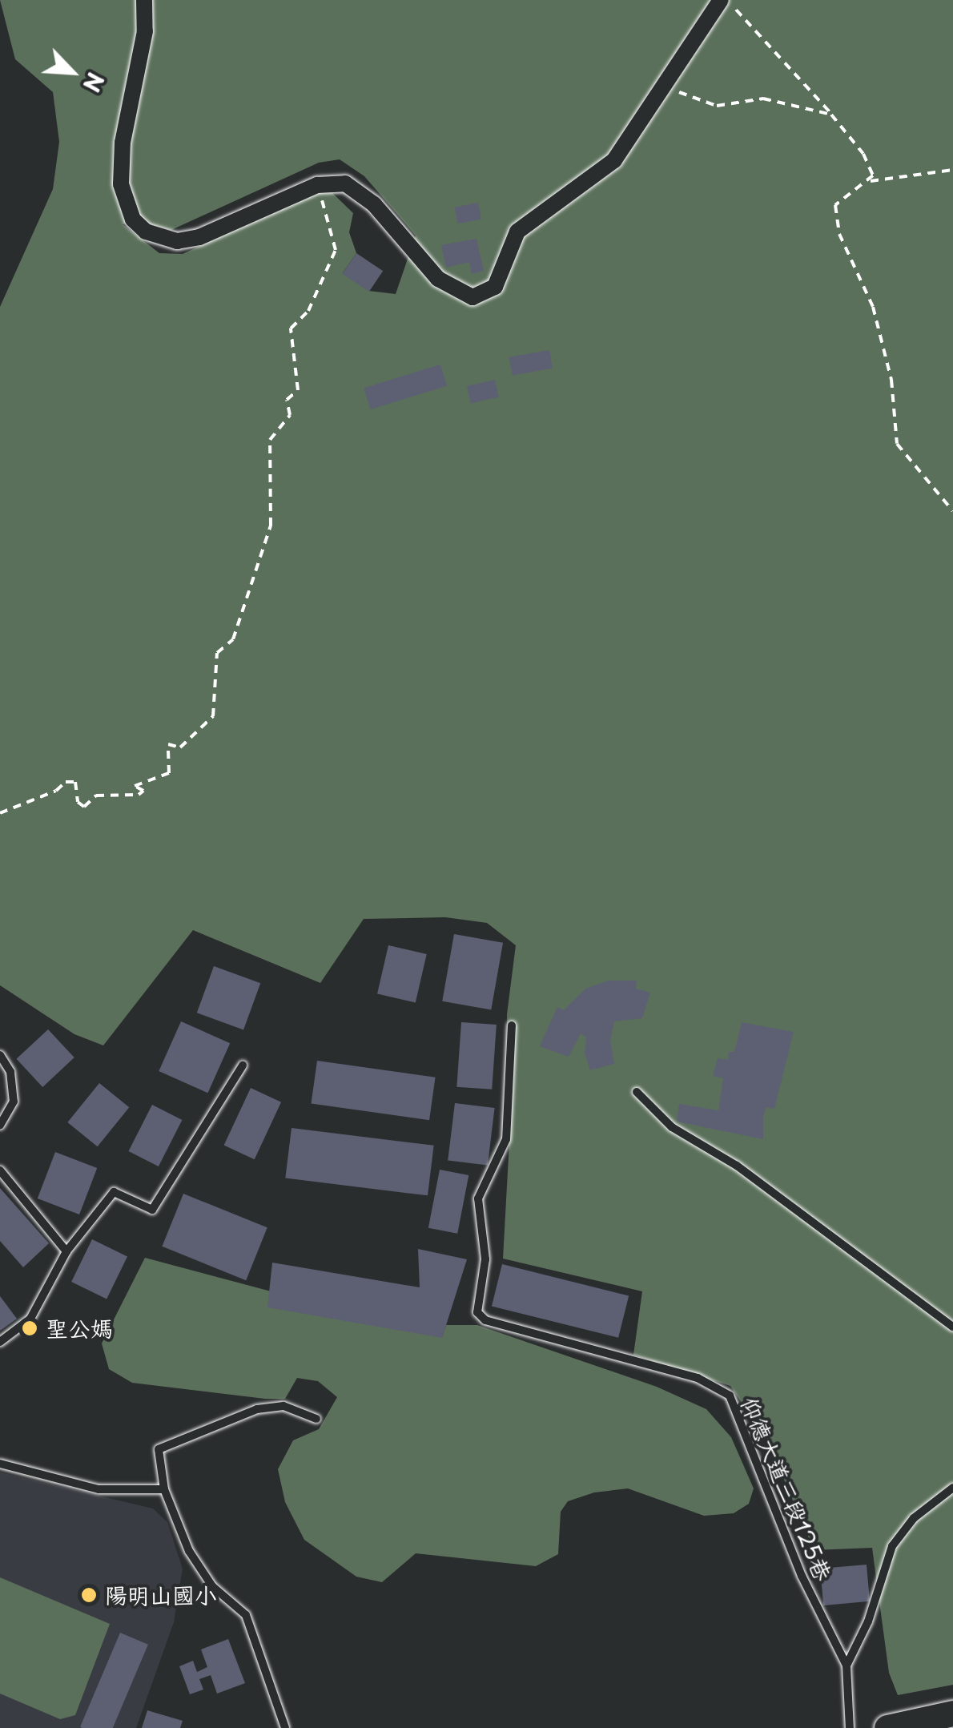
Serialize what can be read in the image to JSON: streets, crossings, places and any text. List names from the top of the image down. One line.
{"streets":{"lane":["仰德大道三段125巷"]},"places":["聖公媽","陽明山國小"],"north":"bottom right"}
